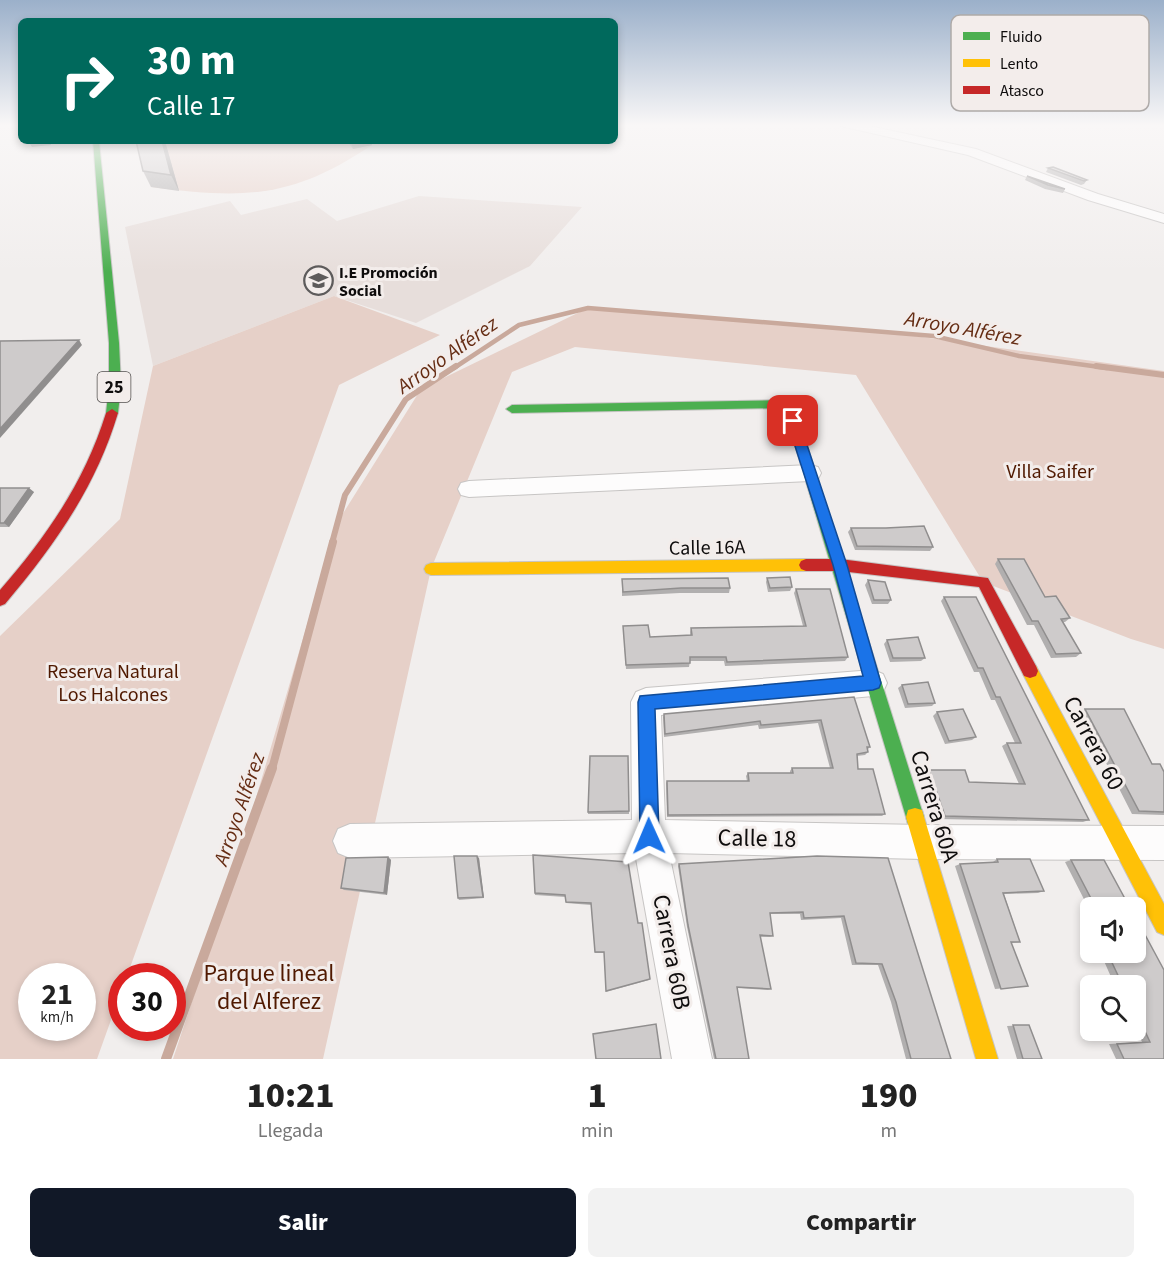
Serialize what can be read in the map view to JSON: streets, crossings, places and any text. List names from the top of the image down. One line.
{"streets":{"street":["25","Calle 16A","Carrera 60","Carrera 60A","Calle 18","Carrera 60B"]},"crossings":[["Calle 16A","Carrera 60"],["Calle 16A","Carrera 60A"],["Carrera 60","Calle 18"],["Carrera 60A","Calle 18"],["Carrera 60A","Carrera 60B"],["Calle 18","Carrera 60B"]],"water":["Arroyo Alférez"],"parks":["Villa Saifer","Reserva Natural Los Halcones","Parque lineal del Alferez"],"places":{"school or university":["I.E Promoción Social"]},"legend":["Fluido","Lento","Atasco"],"page":{"turn":["30 m","Calle 17"],"speed":"21 km/h","limit":"30","eta":["10:21","Llegada","1","min","190","m"],"buttons":["Salir","Compartir"]}}
